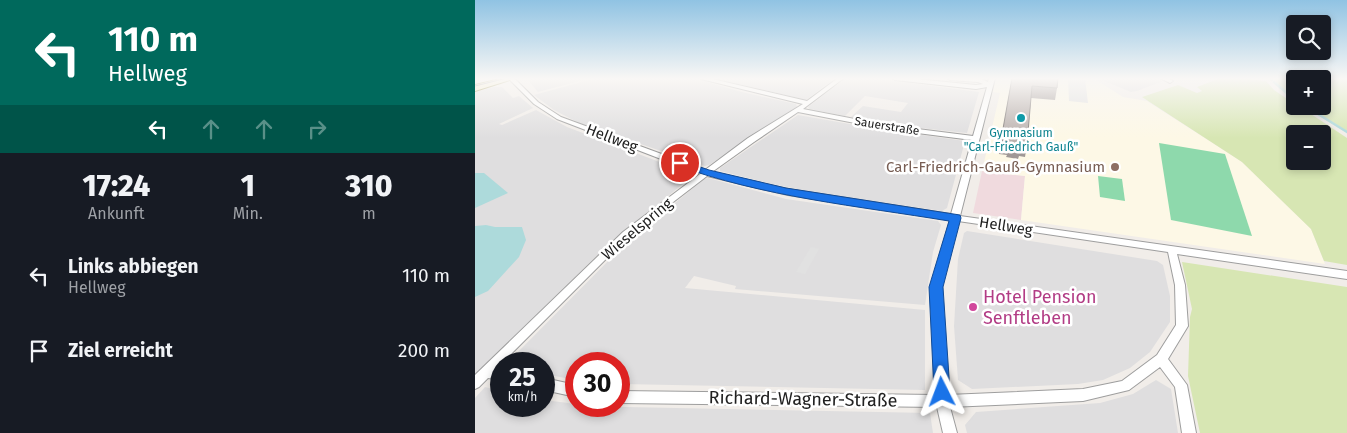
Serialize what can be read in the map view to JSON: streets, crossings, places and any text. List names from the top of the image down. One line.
{"streets":{"street":["Sauerstraße","Hellweg","Wieselspring","Richard-Wagner-Straße"]},"crossings":[["Sauerstraße","Wieselspring"],["Hellweg","Wieselspring"],["Hellweg","Richard-Wagner-Straße"]],"places":["Gymnasium \"Carl-Friedrich Gauß\"","Carl-Friedrich-Gauß-Gymnasium","Hotel Pension Senftleben"],"page":{"turn":["110 m","Hellweg"],"map_buttons":["+","−"],"eta":["17:24","Ankunft","1","Min.","310","m"],"list":[{"name":"Links abbiegen","note":"Hellweg","value":"110 m"},{"name":"Ziel erreicht","value":"200 m"}],"speed":"25 km/h","limit":"30"}}
